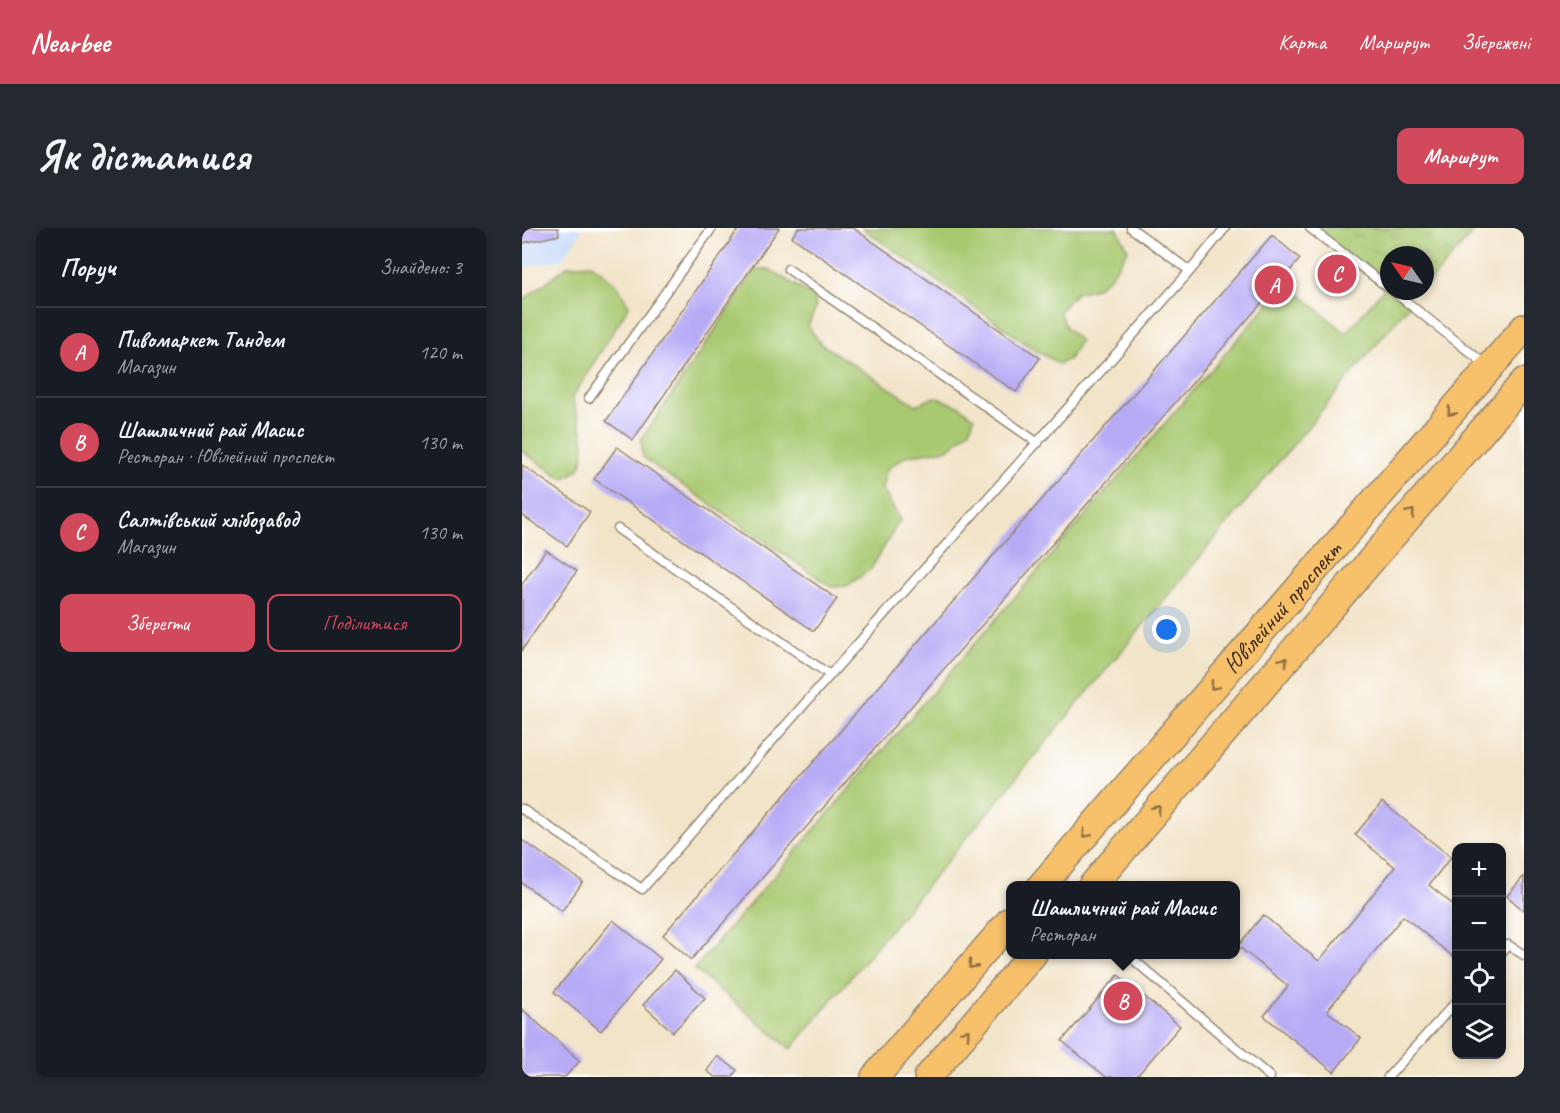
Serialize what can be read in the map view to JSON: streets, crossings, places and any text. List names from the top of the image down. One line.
{"streets":{"main road":["Ювілейний проспект"]},"north":"top left","page":{"header":"Nearbee","nav":["Карта","Маршрут","Збережені"],"buttons":["Маршрут",["Зберегти","Поділитися"]],"title":"Як дістатися","heading":["Поруч","Знайдено: 3"],"pins":["C","A","B"],"list":[{"mark":"A","name":"Пивомаркет Тандем","note":"Магазин","value":"120 m"},{"mark":"B","name":"Шашличний рай Масис","note":"Ресторан · Ювілейний проспект","value":"130 m"},{"mark":"C","name":"Салтівський хлібозавод","note":"Магазин","value":"130 m"}],"map_buttons":["+","−"],"popup":["Шашличний рай Масис","Ресторан"]}}
